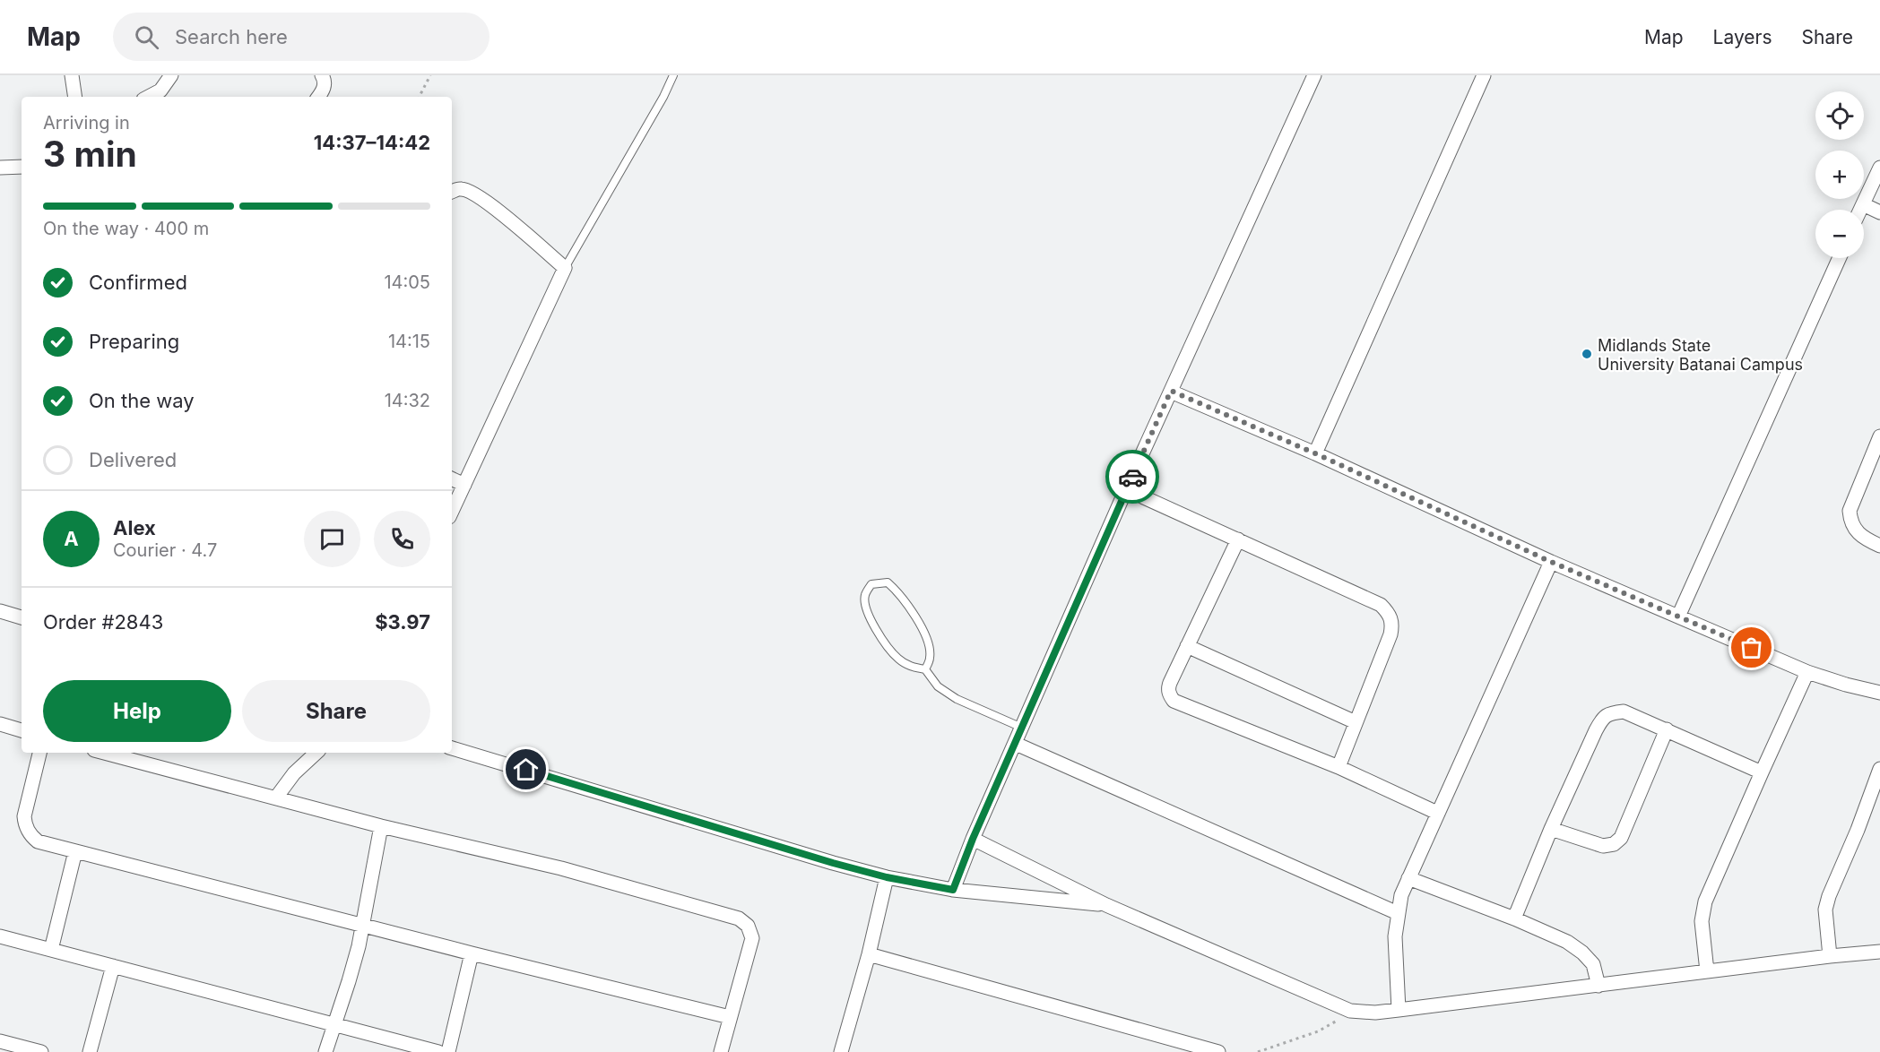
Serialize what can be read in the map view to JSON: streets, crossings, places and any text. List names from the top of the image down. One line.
{"places":["Midlands State University Batanai Campus"],"page":{"header":"Map","search":"Search here","nav":["Map","Layers","Share"],"map_buttons":["+","−"],"heading":["3 min","Arriving in","14:37–14:42"],"panel":["Alex","Courier · 4.7","Order #2843","$3.97"],"bar":"On the way · 400 m","list":[["Confirmed","14:05"],["Preparing","14:15"],["On the way","14:32"],"Delivered"],"round":"A","buttons":["Help","Share"]}}
